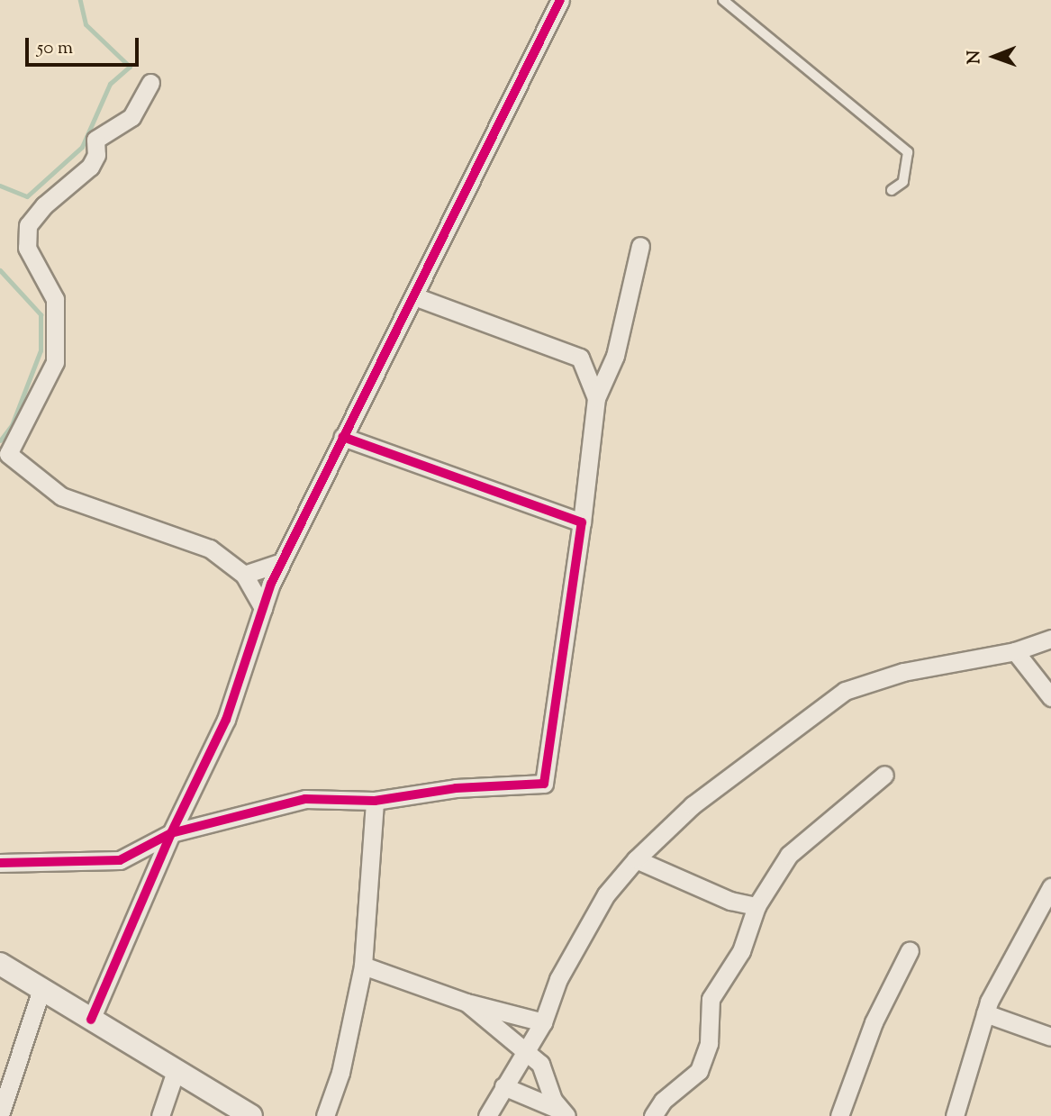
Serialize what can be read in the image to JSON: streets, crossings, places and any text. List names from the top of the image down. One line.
{"scale_bar":"50 m","north":"left"}
